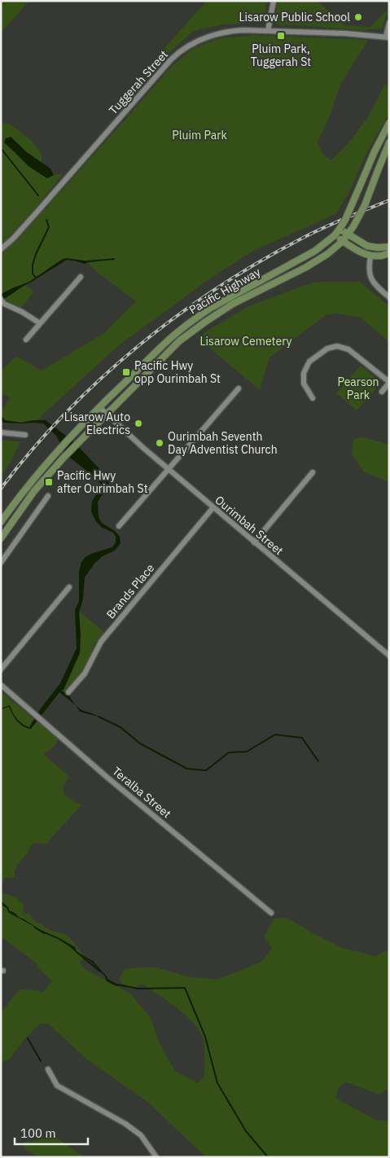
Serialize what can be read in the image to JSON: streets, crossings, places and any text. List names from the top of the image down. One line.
{"streets":{"main road":["Pacific Highway"],"street":["Tuggerah Street","Ourimbah Street","Brands Place","Teralba Street"]},"crossings":[["Pacific Highway","Ourimbah Street"],["Ourimbah Street","Brands Place"]],"parks":["Pluim Park","Lisarow Cemetery","Pearson Park"],"places":{"other":["Lisarow Public School","Lisarow Auto Electrics","Ourimbah Seventh Day Adventist Church"],"transit":["Pluim Park, Tuggerah St","Pacific Hwy opp Ourimbah St","Pacific Hwy after Ourimbah St"]},"scale_bar":"100 m"}
